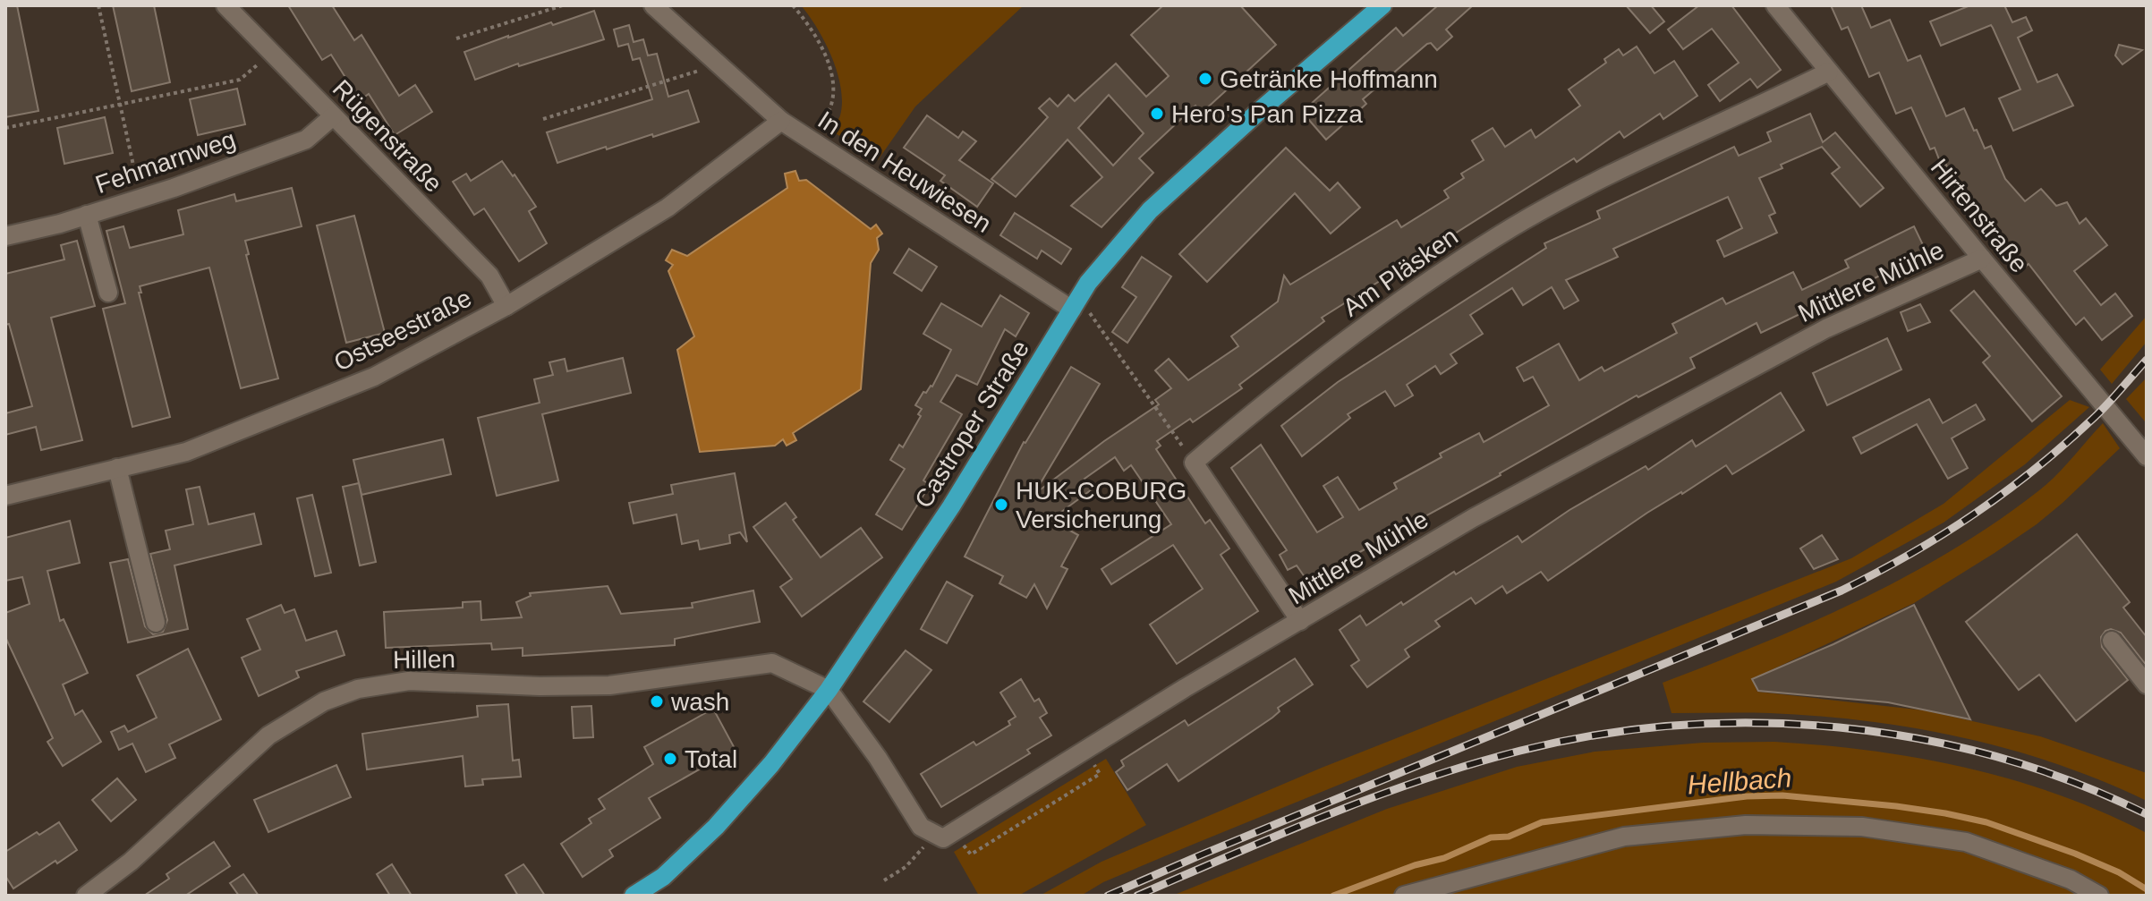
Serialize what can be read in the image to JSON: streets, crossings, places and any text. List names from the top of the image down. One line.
{"streets":{"main road":["Castroper Straße"],"street":["Rügenstraße","Fehmarnweg","In den Heuwiesen","Hirtenstraße","Am Pläsken","Mittlere Mühle","Ostseestraße","Hillen"]},"crossings":[["Rügenstraße","Fehmarnweg"],["Rügenstraße","Ostseestraße"],["In den Heuwiesen","Ostseestraße"],["In den Heuwiesen","Castroper Straße"],["Hirtenstraße","Am Pläsken"],["Hirtenstraße","Mittlere Mühle"],["Castroper Straße","Hillen"]],"water":["Hellbach"],"places":["Getränke Hoffmann","Hero's Pan Pizza","HUK-COBURG Versicherung","wash","Total"]}
